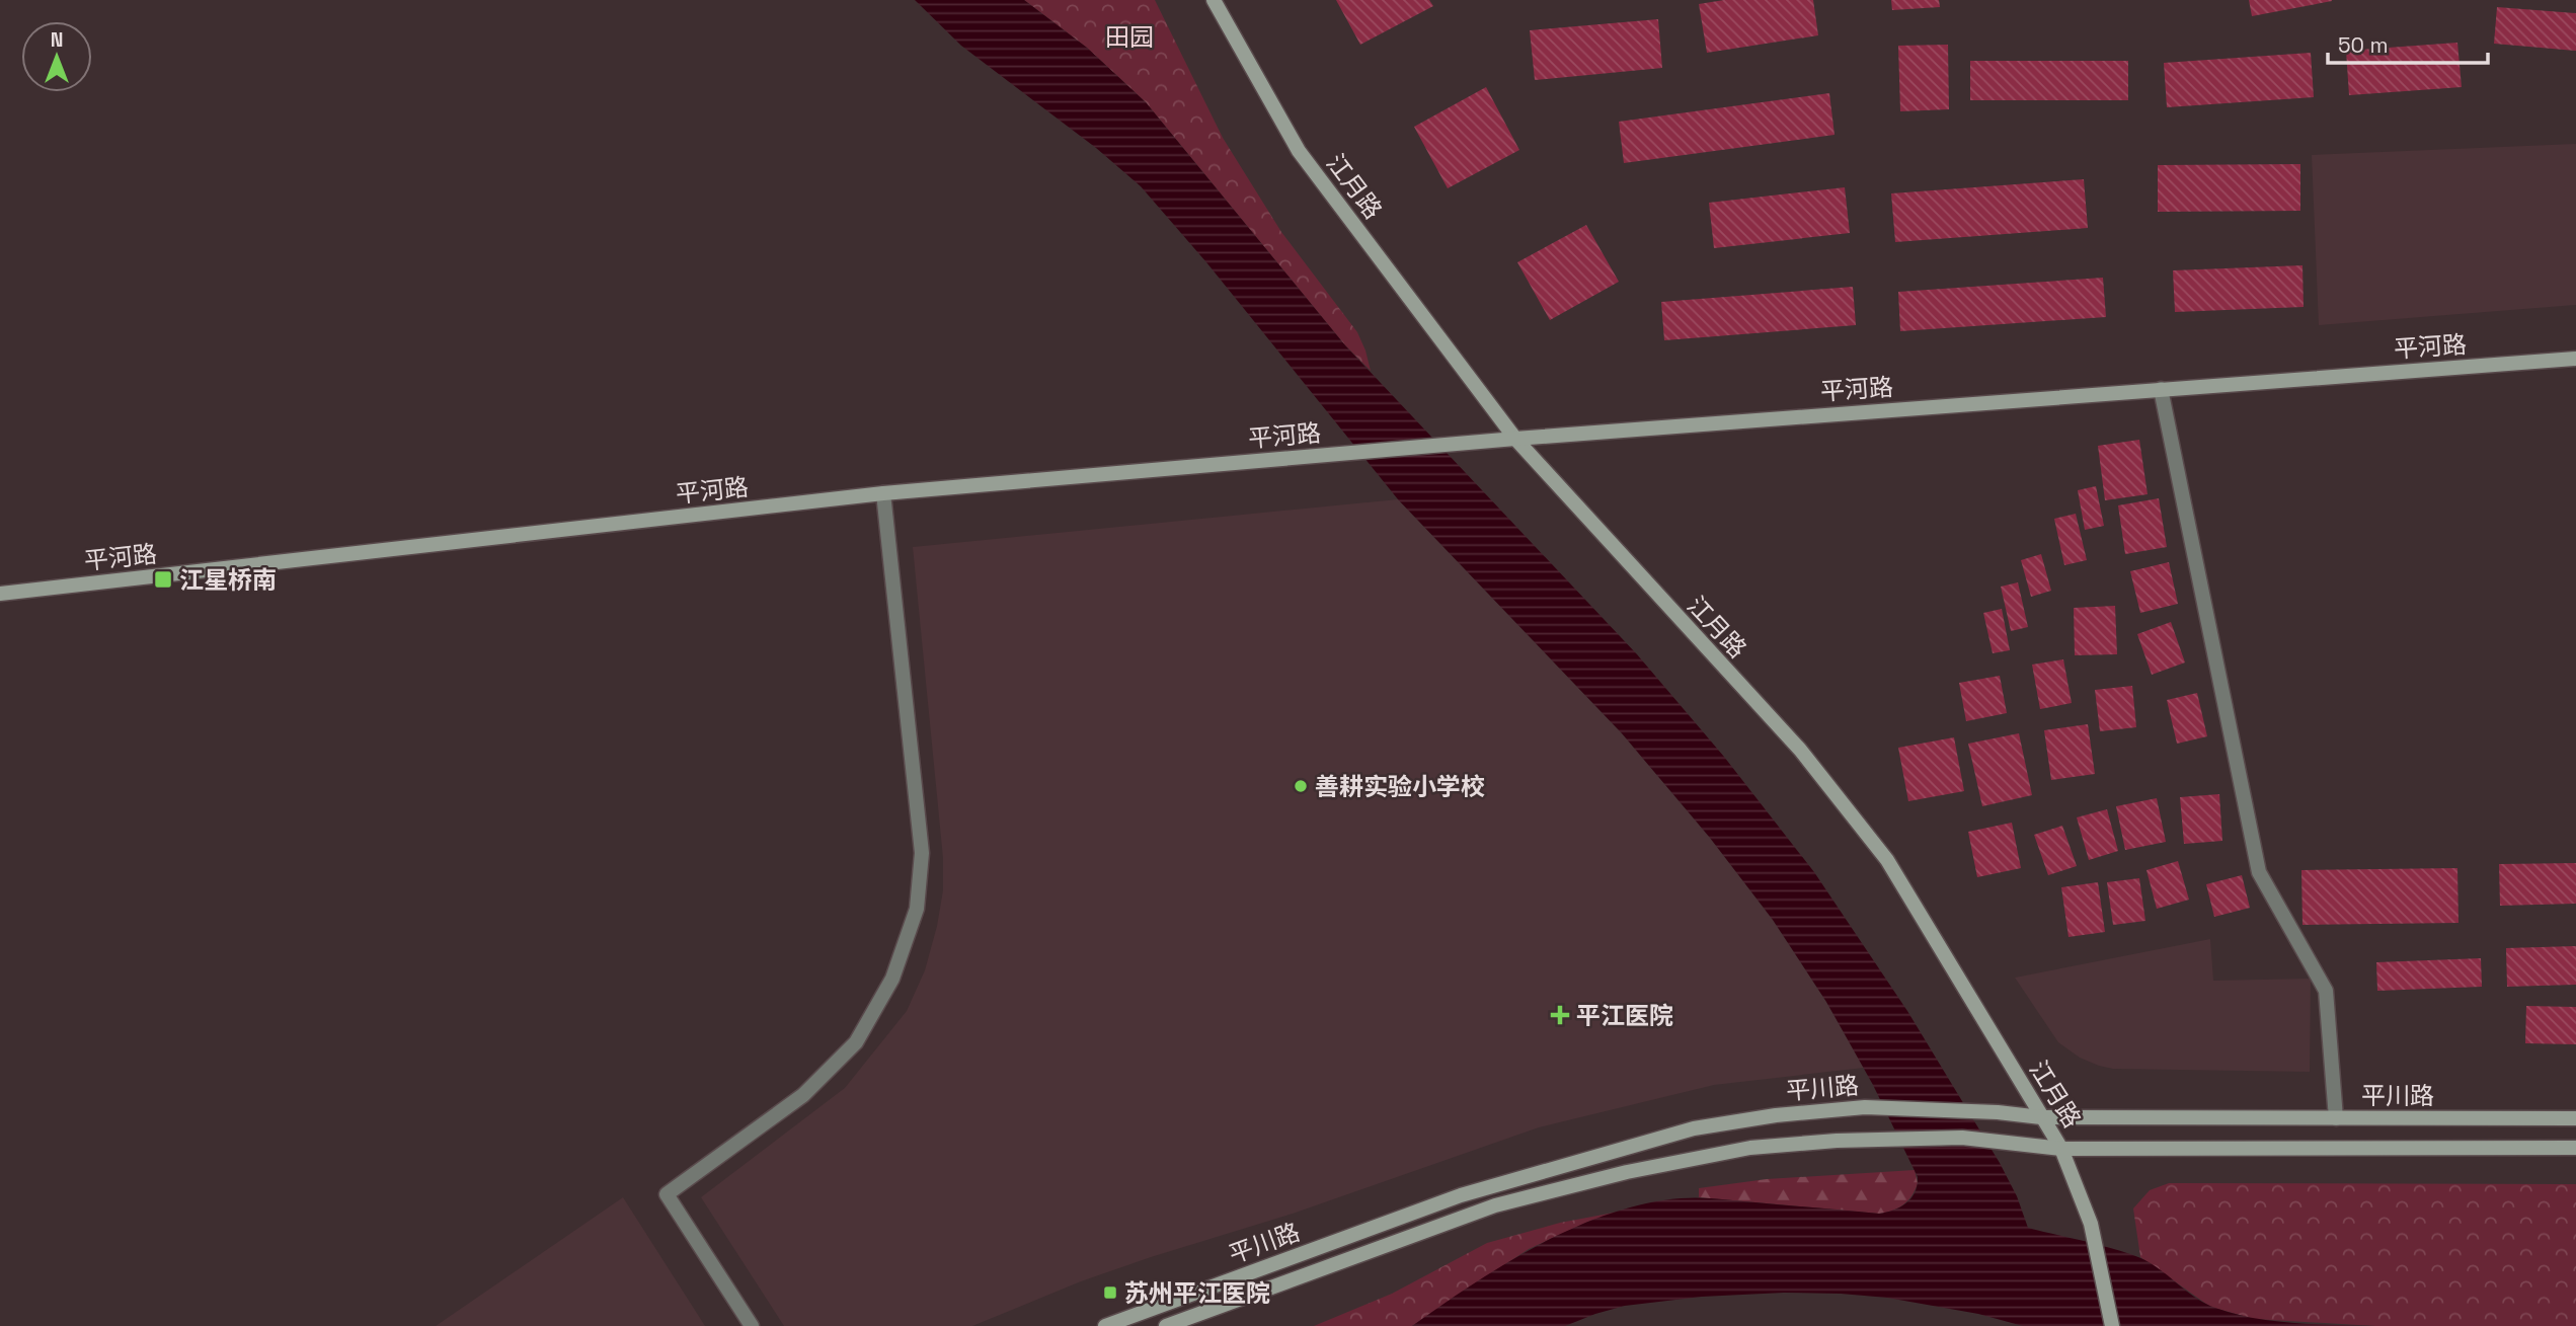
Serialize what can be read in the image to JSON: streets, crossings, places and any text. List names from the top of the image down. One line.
{"streets":{"street":["江月路","平河路","平川路"]},"crossings":[["江月路","平河路"],["江月路","平川路"]],"parks":["田园"],"places":{"transit":["江星桥南","苏州平江医院"],"other":["善耕实验小学校"],"health":["平江医院"]},"scale_bar":"50 m","north":"top"}
